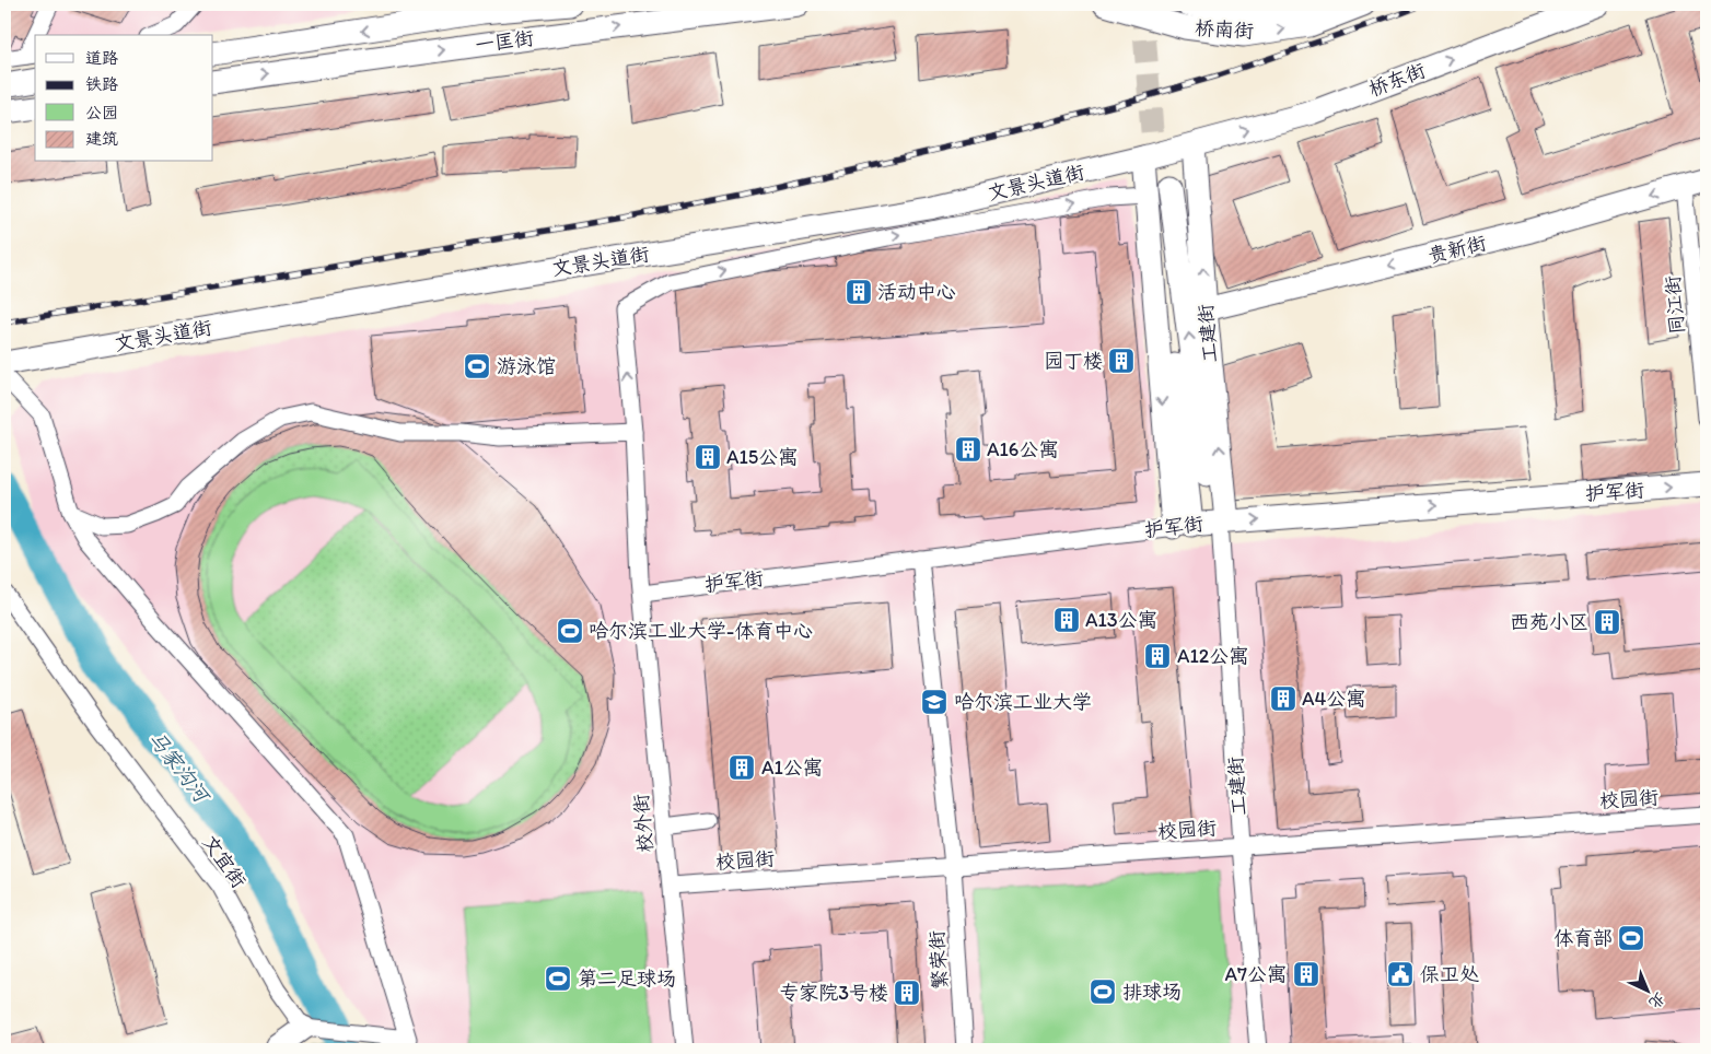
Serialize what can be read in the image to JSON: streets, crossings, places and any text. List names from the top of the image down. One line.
{"streets":{"main road":["桥南街","一匡街","桥东街","文景头道街","贵新街","工建街","护军街"],"street":["同江街","校园街","校外街","文宜街","繁荣街"]},"crossings":[["桥东街","文景头道街"],["桥东街","工建街"],["文景头道街","工建街"],["贵新街","同江街"],["贵新街","工建街"],["工建街","护军街"],["工建街","校园街"],["工建街","校外街"],["护军街","校外街"],["护军街","繁荣街"],["校园街","校外街"],["校园街","繁荣街"]],"one_way":["桥东街","贵新街","护军街","校外街"],"water":["马家沟河"],"places":{"building":["活动中心","园丁楼","A16公寓","A15公寓","A13公寓","西苑小区","A12公寓","A4公寓","A1公寓","A7公寓","专家院3号楼"],"sports":["游泳馆","哈尔滨工业大学-体育中心","体育部","第二足球场","排球场"],"school or university":["哈尔滨工业大学"],"public building":["保卫处"]},"legend":["道路","铁路","公园","建筑"],"north":"bottom right"}
